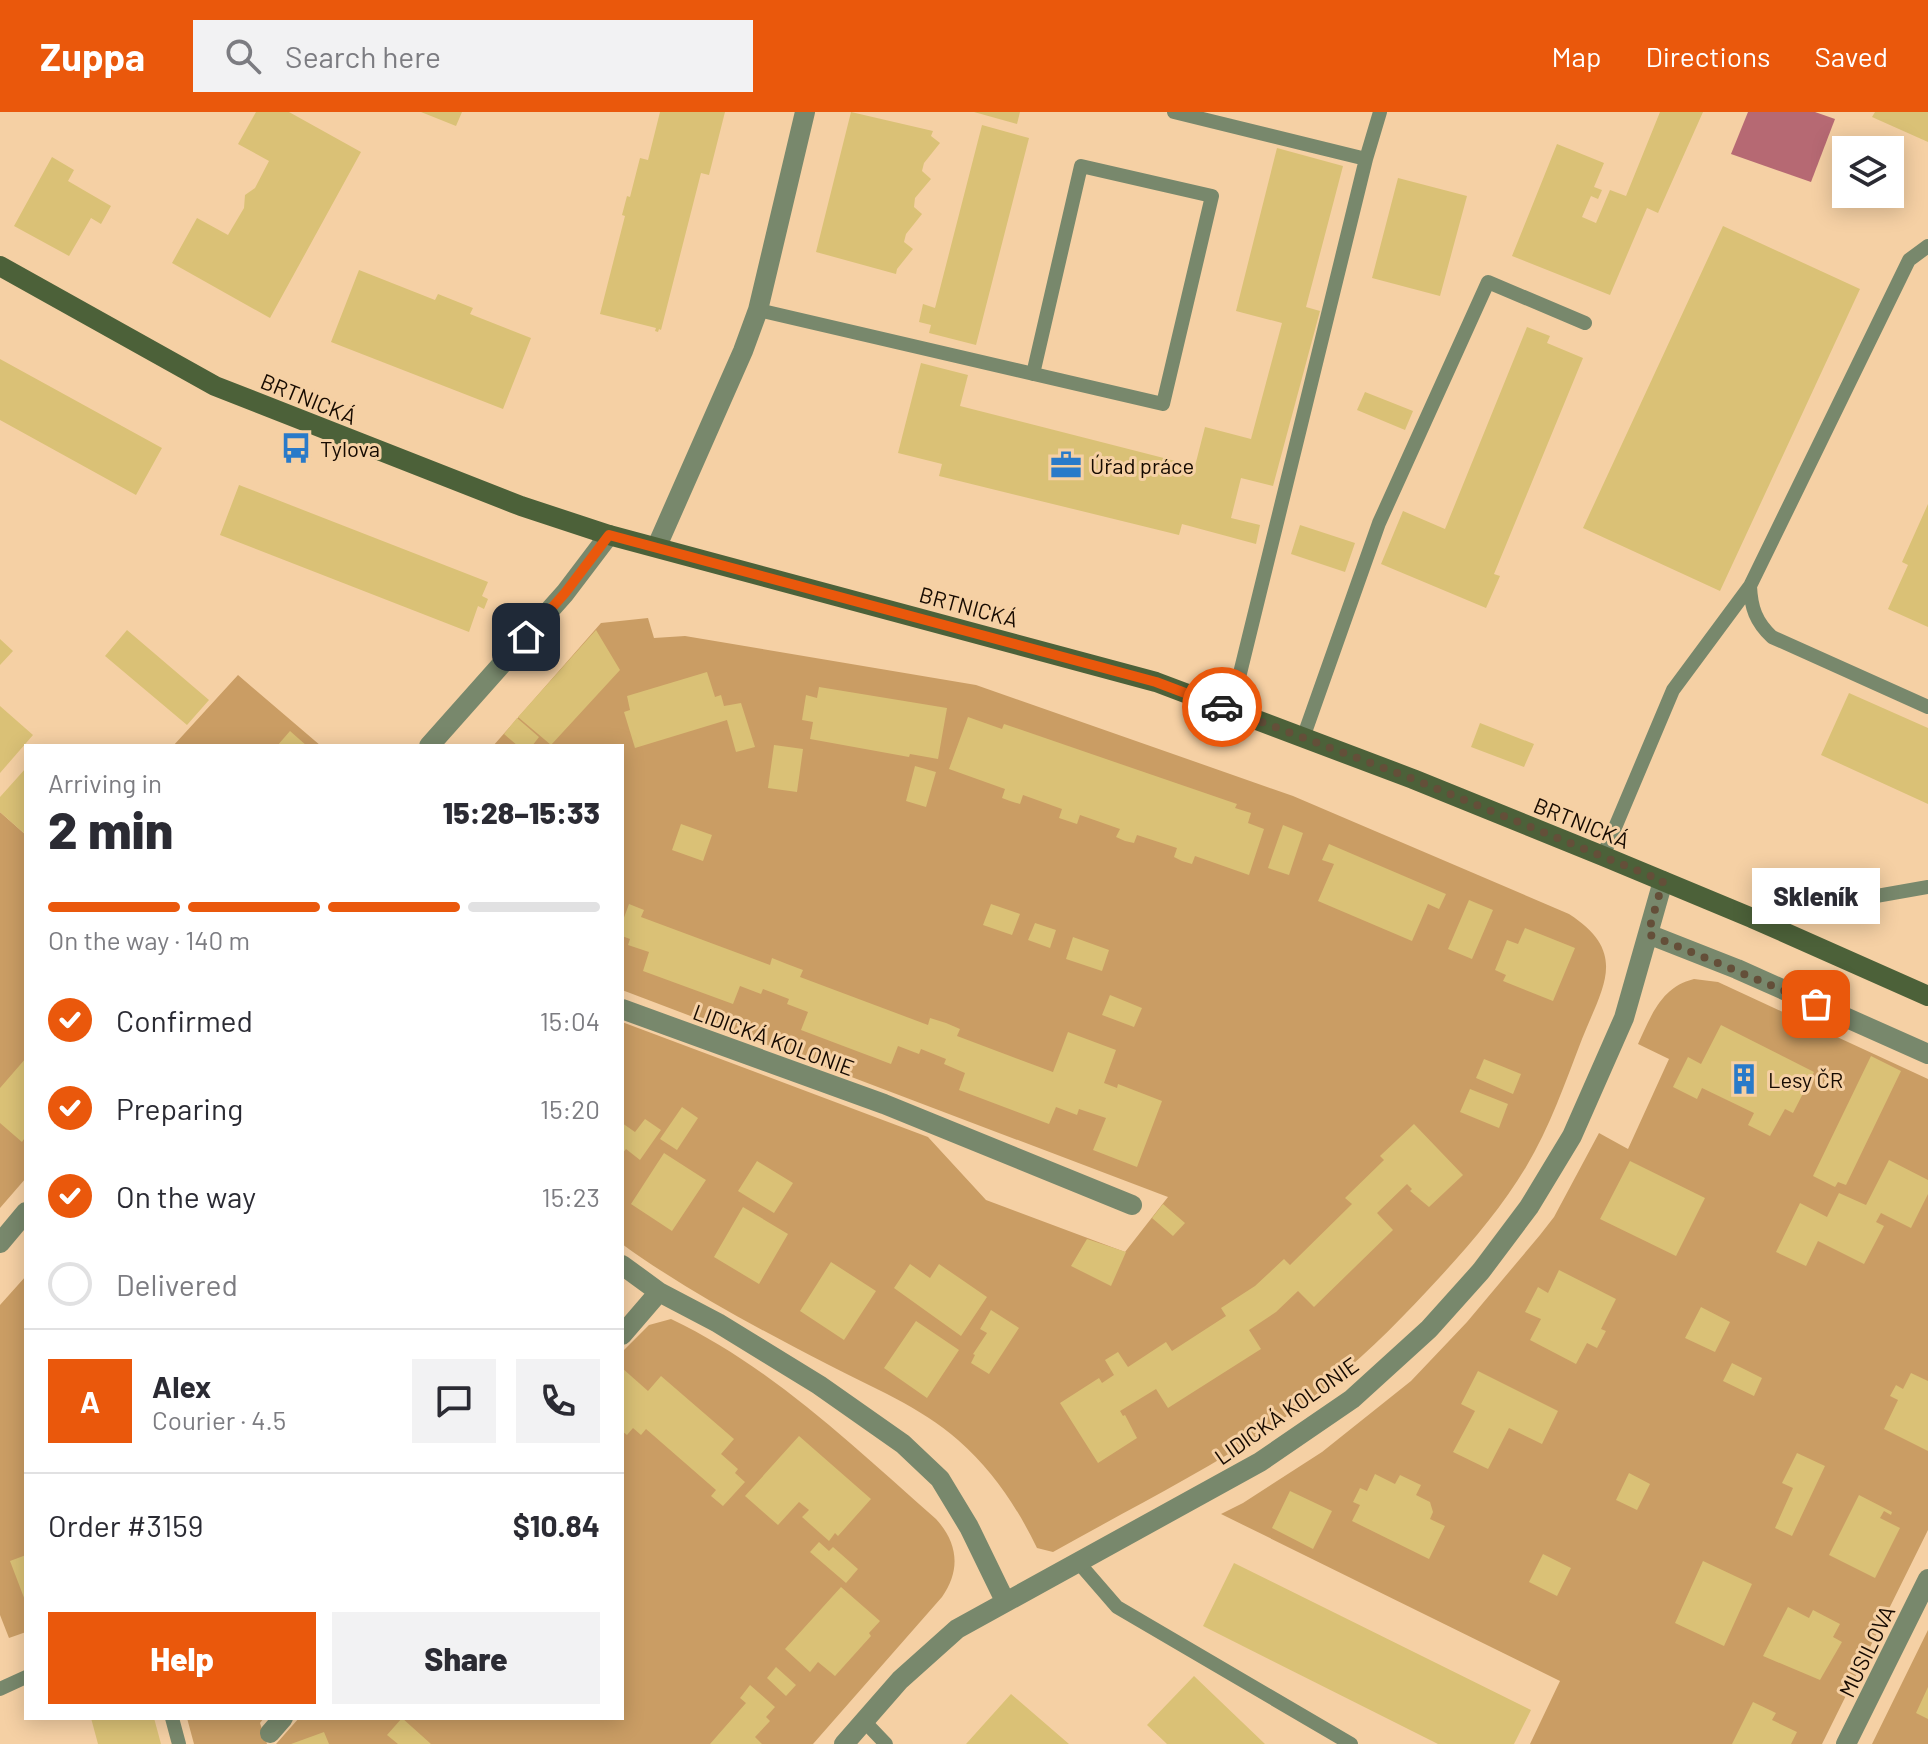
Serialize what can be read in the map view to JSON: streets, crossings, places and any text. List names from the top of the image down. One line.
{"streets":{"main road":["BRTNICKÁ"],"street":["LIDICKÁ KOLONIE","MUSILOVA"]},"crossings":[["BRTNICKÁ","LIDICKÁ KOLONIE"]],"places":{"bus stop":["Tylova"],"office":["Úřad práce"],"other":["Skleník"],"building":["Lesy ČR"]},"page":{"header":"Zuppa","search":"Search here","nav":["Map","Directions","Saved"],"heading":["2 min","Arriving in","15:28–15:33"],"panel":["Alex","Courier · 4.5","Order #3159","$10.84"],"bubble":"Skleník","bar":"On the way · 140 m","list":[["Confirmed","15:04"],["Preparing","15:20"],["On the way","15:23"],"Delivered"],"round":"A","buttons":["Help","Share"]}}
